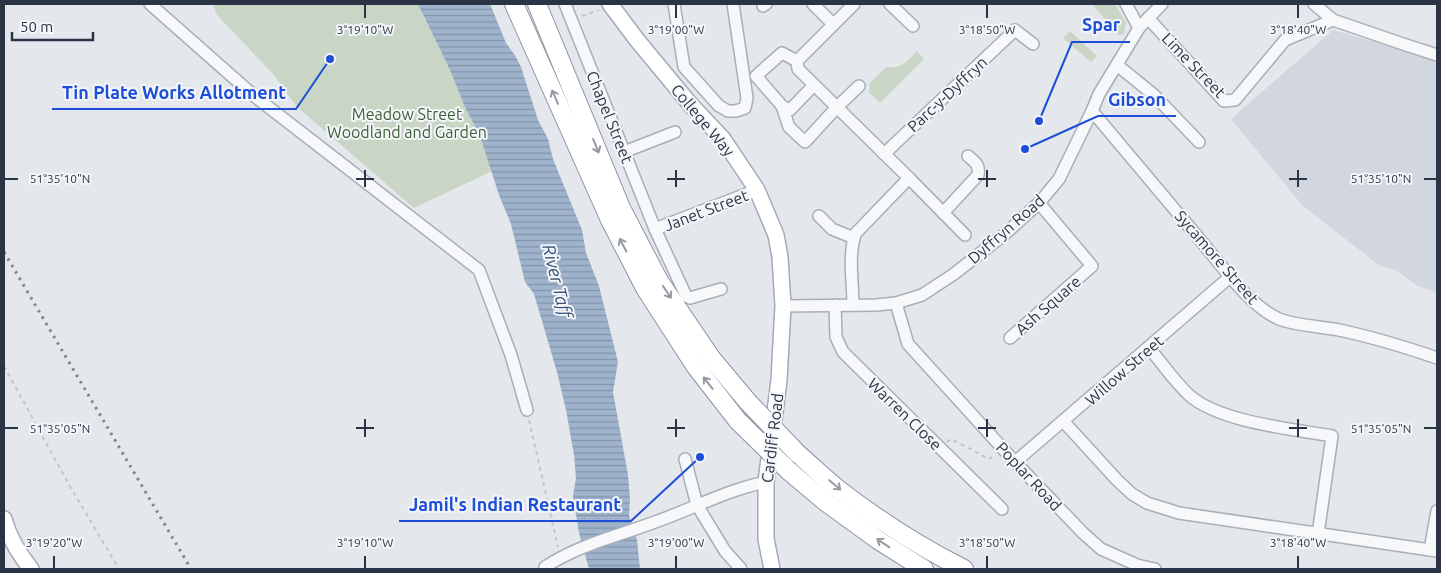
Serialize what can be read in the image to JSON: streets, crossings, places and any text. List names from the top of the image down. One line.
{"streets":{"main road":["College Way","Cardiff Road"],"street":["Lime Street","Parc-y-Dyffryn","Chapel Street","Janet Street","Dyffryn Road","Sycamore Street","Ash Square","Willow Street","Warren Close","Poplar Road"]},"crossings":[["Lime Street","Dyffryn Road"],["Chapel Street","Janet Street"],["College Way","Janet Street"],["College Way","Dyffryn Road"],["College Way","Cardiff Road"],["Dyffryn Road","Sycamore Street"],["Dyffryn Road","Ash Square"],["Dyffryn Road","Warren Close"],["Dyffryn Road","Cardiff Road"],["Dyffryn Road","Poplar Road"],["Sycamore Street","Willow Street"],["Willow Street","Poplar Road"]],"water":["River Taff"],"parks":["Meadow Street Woodland and Garden"],"places":["Tin Plate Works Allotment","Spar","Gibson","Jamil's Indian Restaurant"],"scale_bar":"50 m","coordinates":["3°19'10\"W","3°19'00\"W","3°18'50\"W","3°18'40\"W","51°35'10\"N","51°35'05\"N","3°19'20\"W"]}
